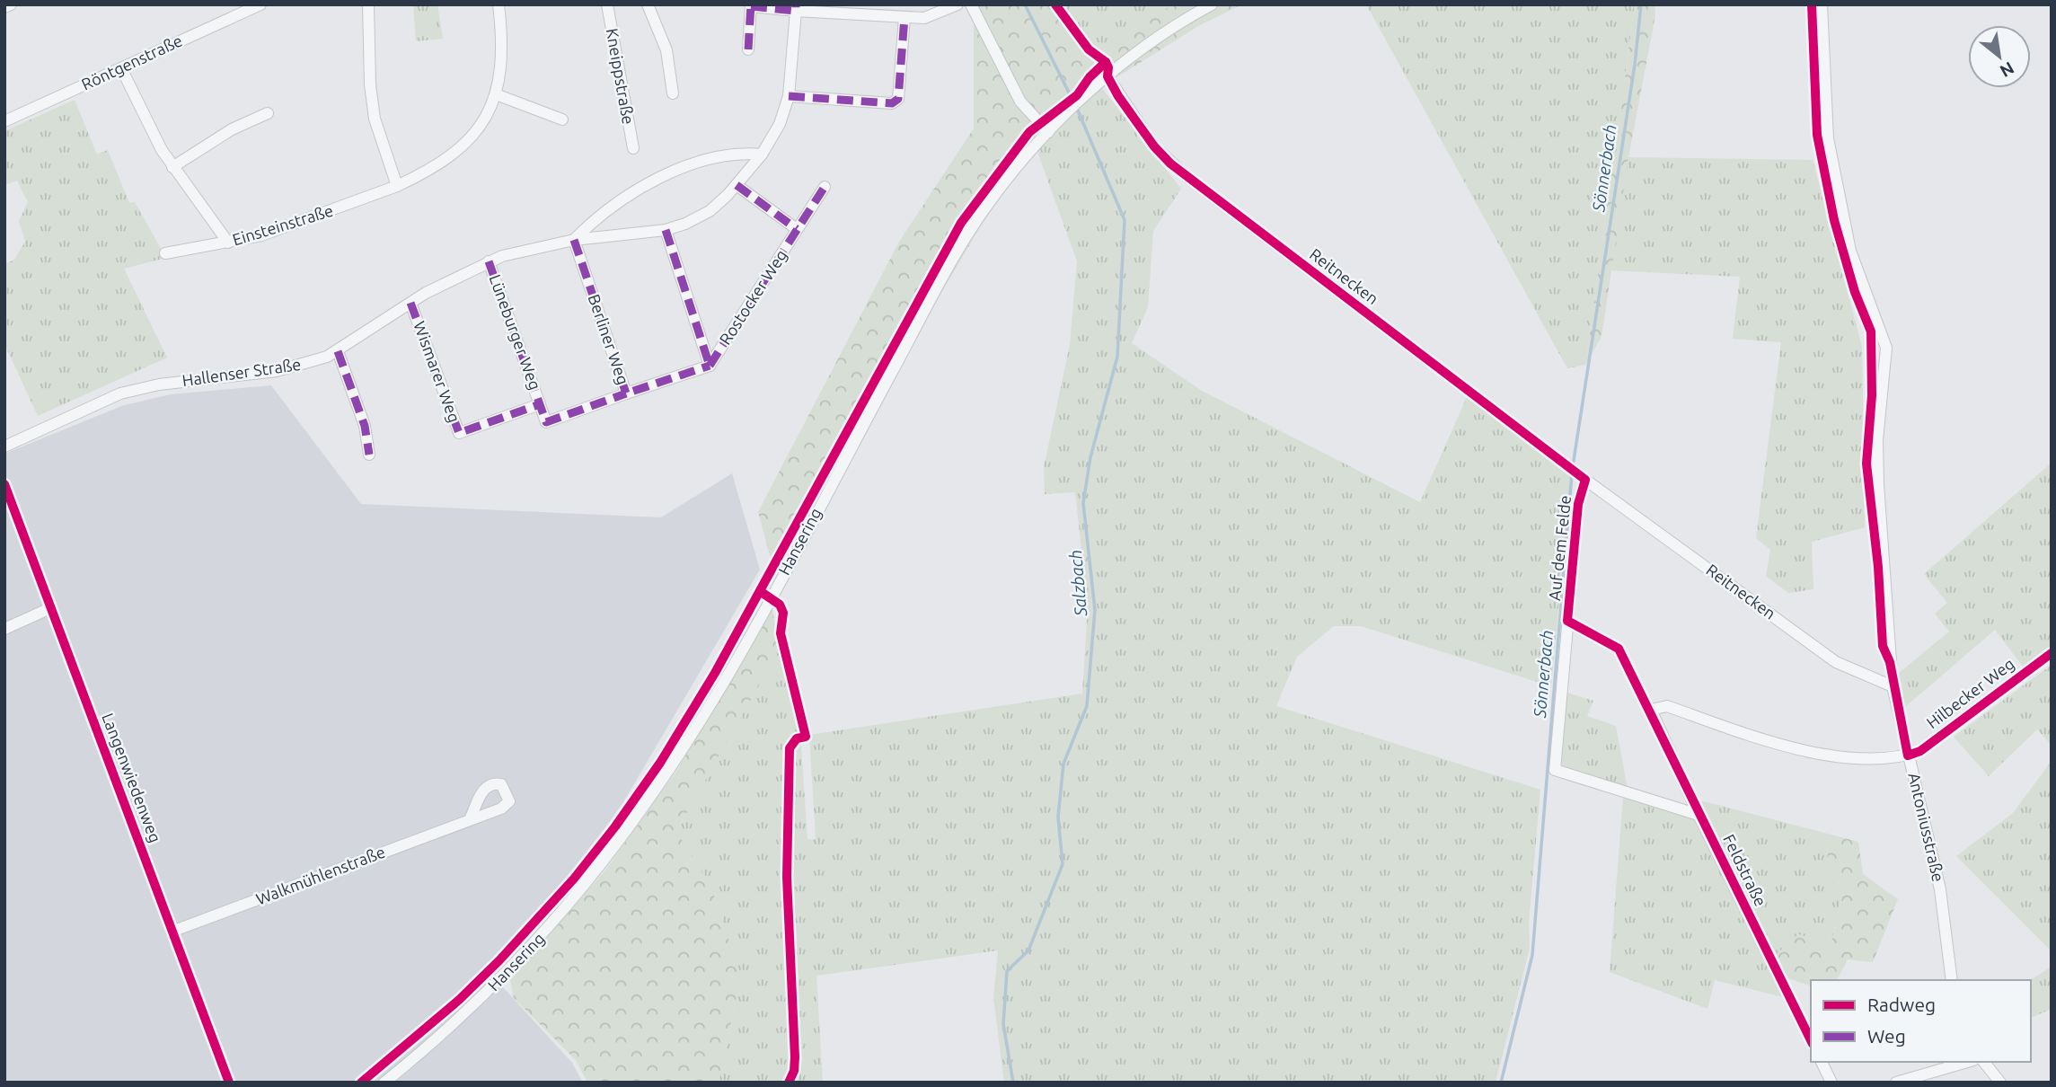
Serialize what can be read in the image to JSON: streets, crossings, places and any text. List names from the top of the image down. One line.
{"streets":{"street":["Röntgenstraße","Kneippstraße","Einsteinstraße","Reitnecken","Rostocker Weg","Lüneburger Weg","Berliner Weg","Wismarer Weg","Hallenser Straße","Hansering","Auf dem Felde","Hilbecker Weg","Langenwiedenweg","Antoniusstraße","Feldstraße","Walkmühlenstraße"]},"crossings":[["Reitnecken","Hansering"],["Reitnecken","Auf dem Felde"],["Reitnecken","Antoniusstraße"],["Rostocker Weg","Berliner Weg"],["Lüneburger Weg","Wismarer Weg"],["Lüneburger Weg","Hallenser Straße"],["Berliner Weg","Hallenser Straße"],["Wismarer Weg","Hallenser Straße"],["Auf dem Felde","Feldstraße"],["Hilbecker Weg","Antoniusstraße"],["Hilbecker Weg","Feldstraße"],["Langenwiedenweg","Walkmühlenstraße"],["Antoniusstraße","Feldstraße"]],"water":["Sönnerbach","Salzbach"],"legend":["Radweg","Weg"],"north":"bottom right"}
